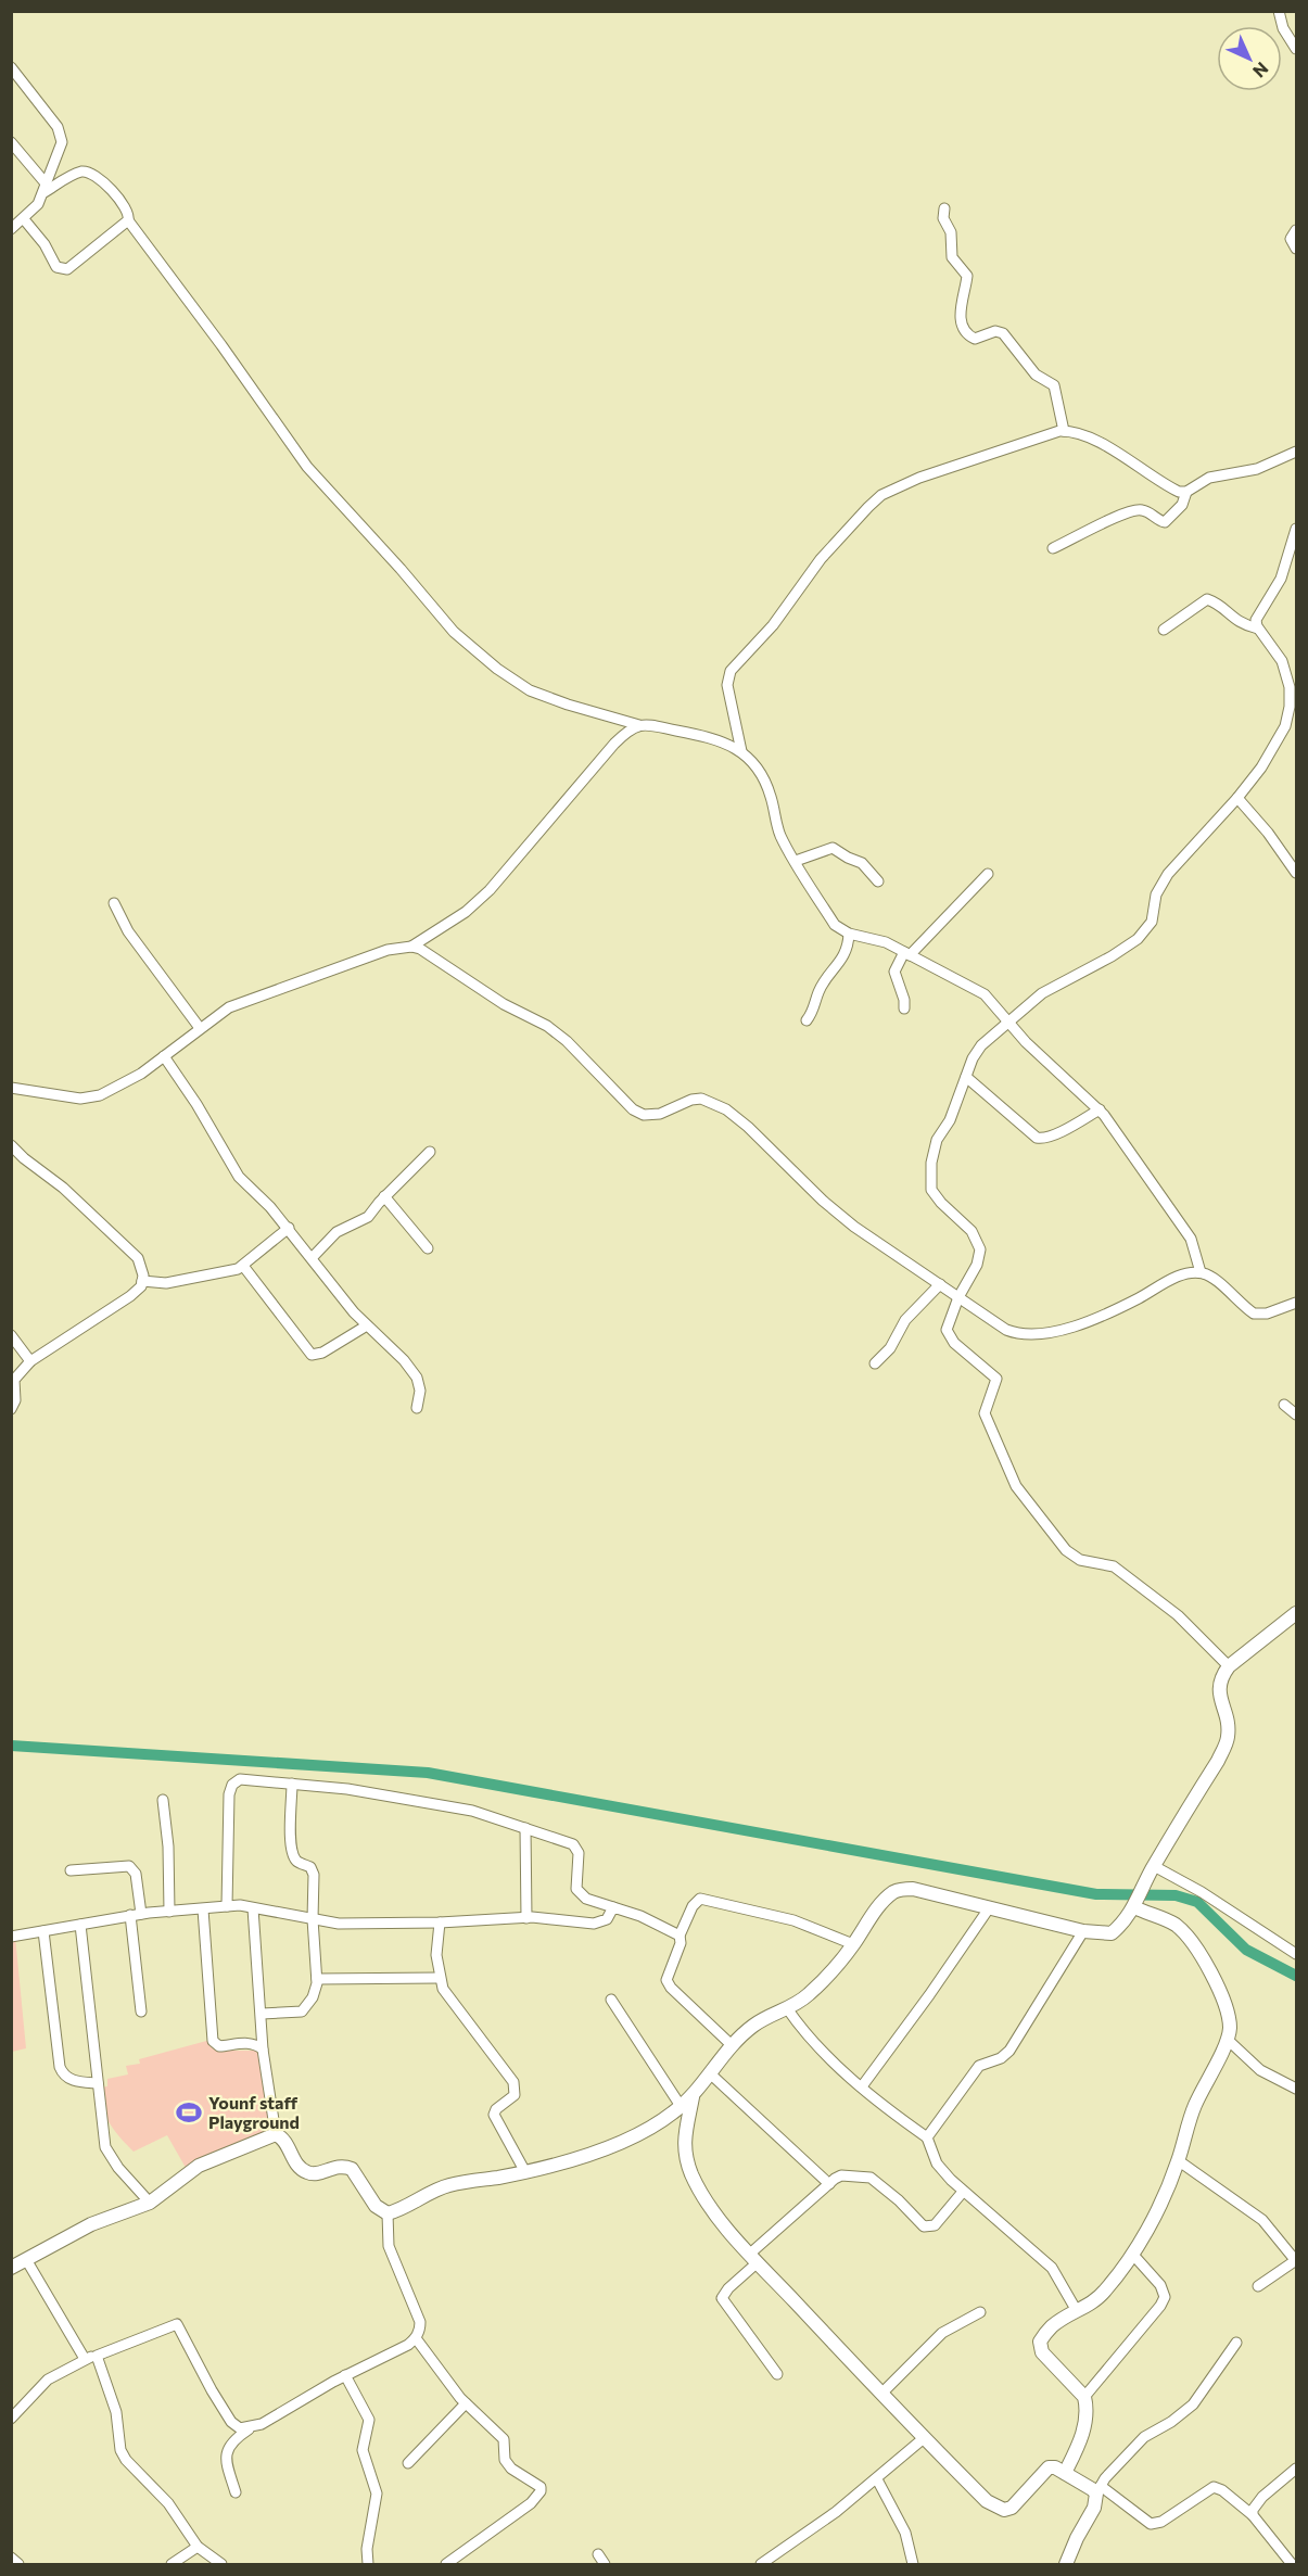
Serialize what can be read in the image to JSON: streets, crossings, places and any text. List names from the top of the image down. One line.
{"places":{"sports":["Younf staff Playground"]},"north":"bottom right"}
